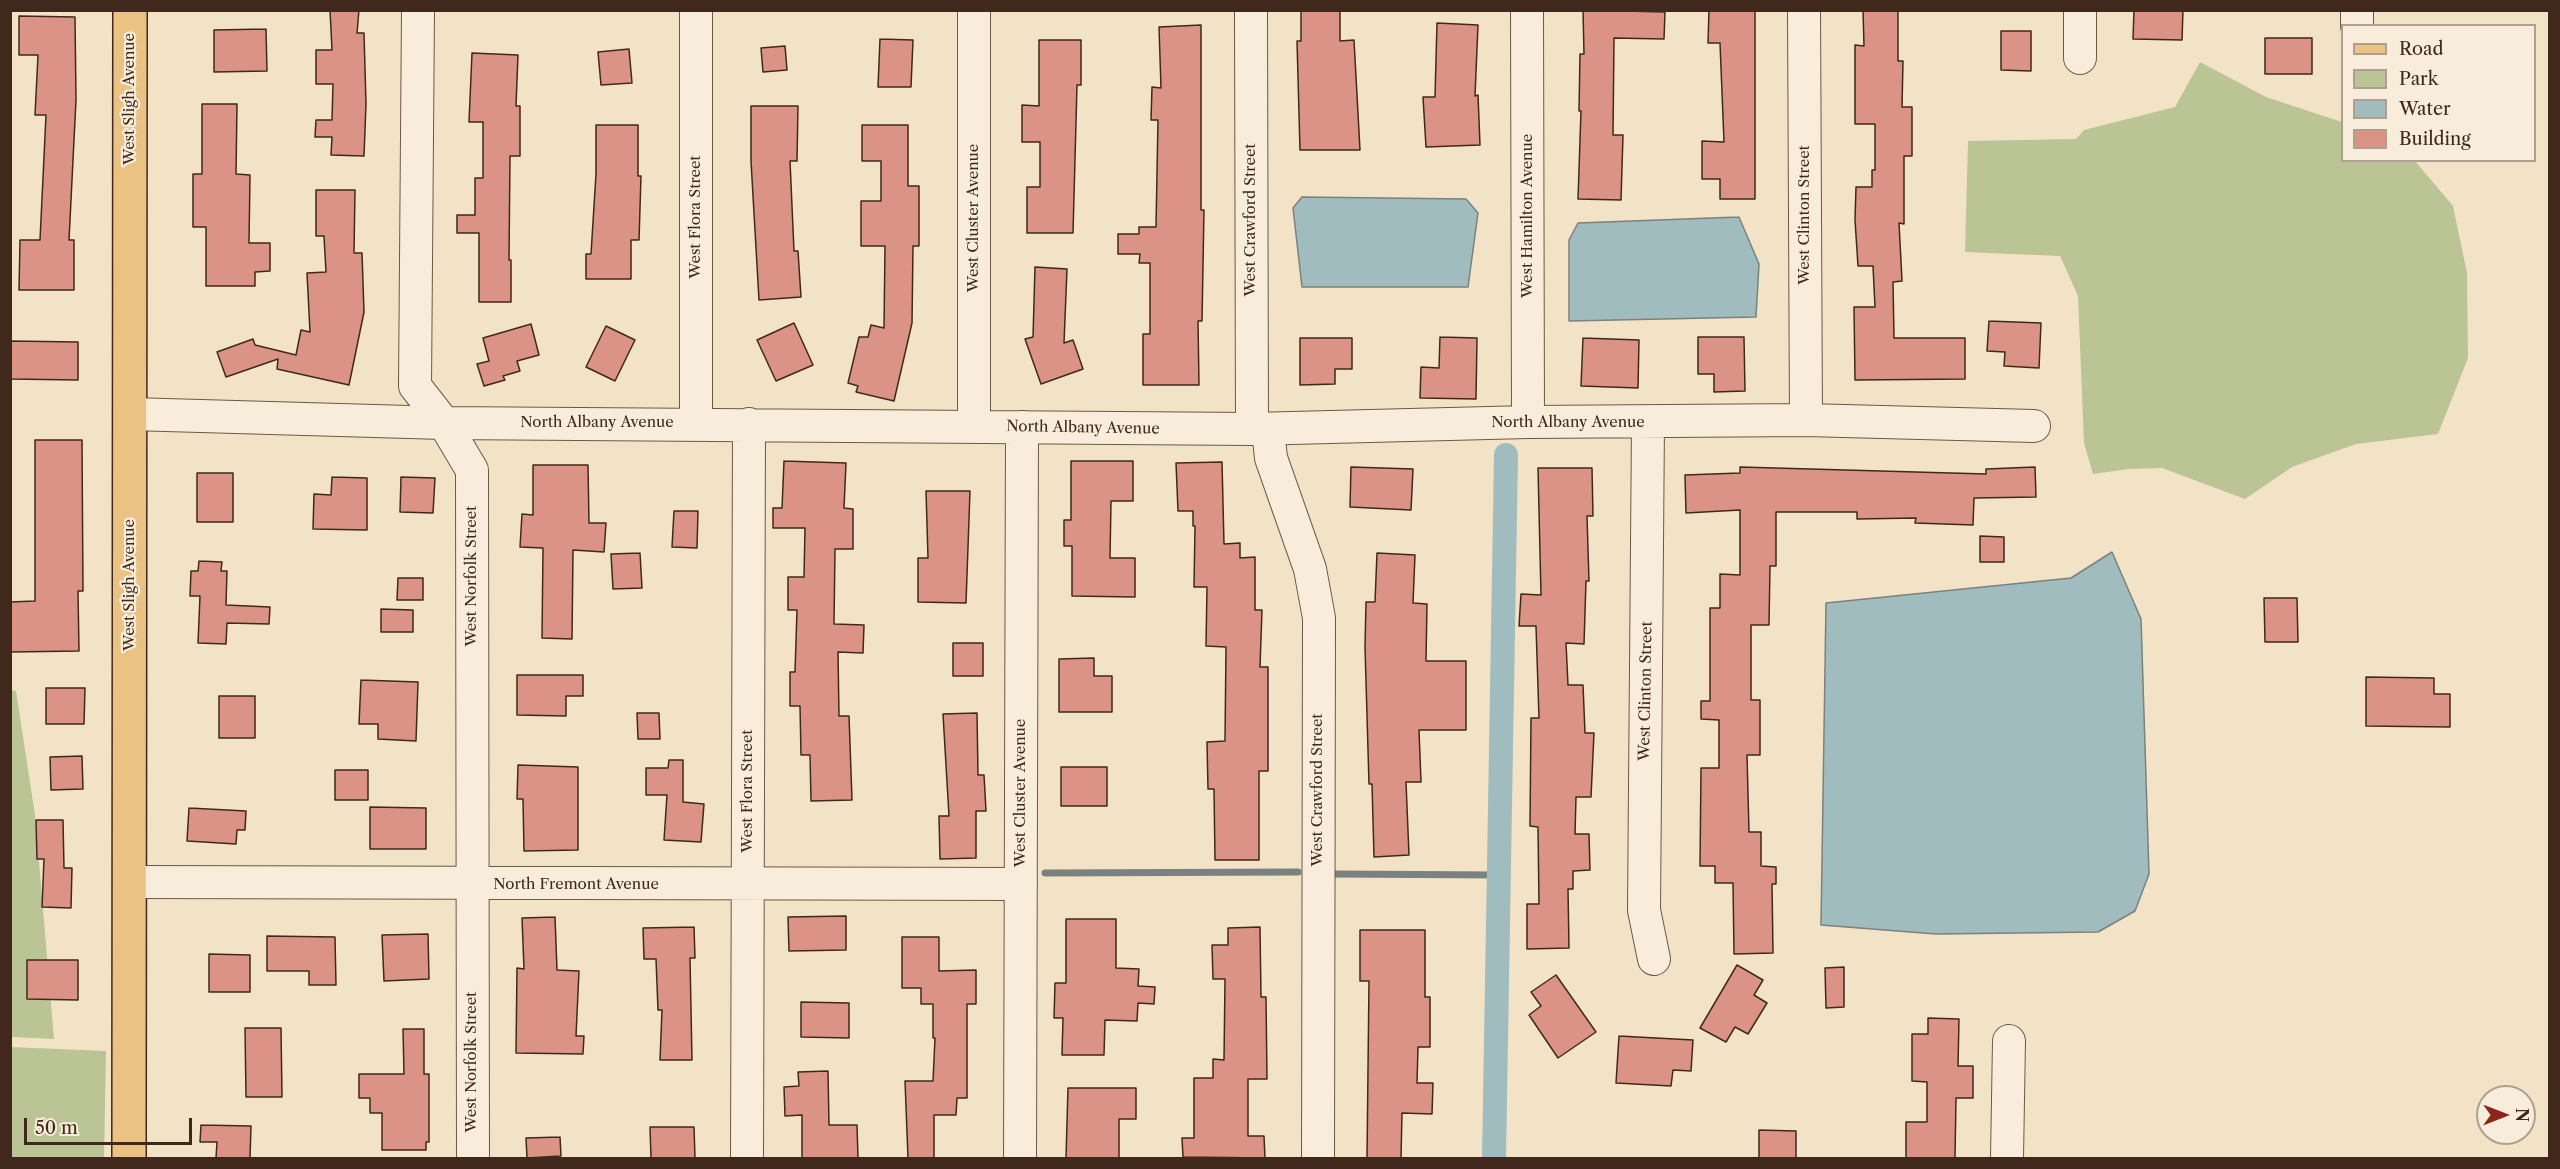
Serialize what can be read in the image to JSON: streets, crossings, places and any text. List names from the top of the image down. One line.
{"streets":{"main road":["West Sligh Avenue"],"street":["West Clinton Street","West Hamilton Avenue","West Flora Street","West Cluster Avenue","West Crawford Street","North Albany Avenue","West Norfolk Street","North Fremont Avenue"]},"crossings":[["West Sligh Avenue","North Albany Avenue"],["West Sligh Avenue","North Fremont Avenue"],["West Clinton Street","North Albany Avenue"],["West Hamilton Avenue","North Albany Avenue"],["West Flora Street","North Albany Avenue"],["West Flora Street","North Fremont Avenue"],["West Cluster Avenue","North Albany Avenue"],["West Cluster Avenue","North Fremont Avenue"],["West Crawford Street","North Albany Avenue"],["North Albany Avenue","West Norfolk Street"],["West Norfolk Street","North Fremont Avenue"]],"legend":["Road","Park","Water","Building"],"scale_bar":"50 m","north":"right"}
